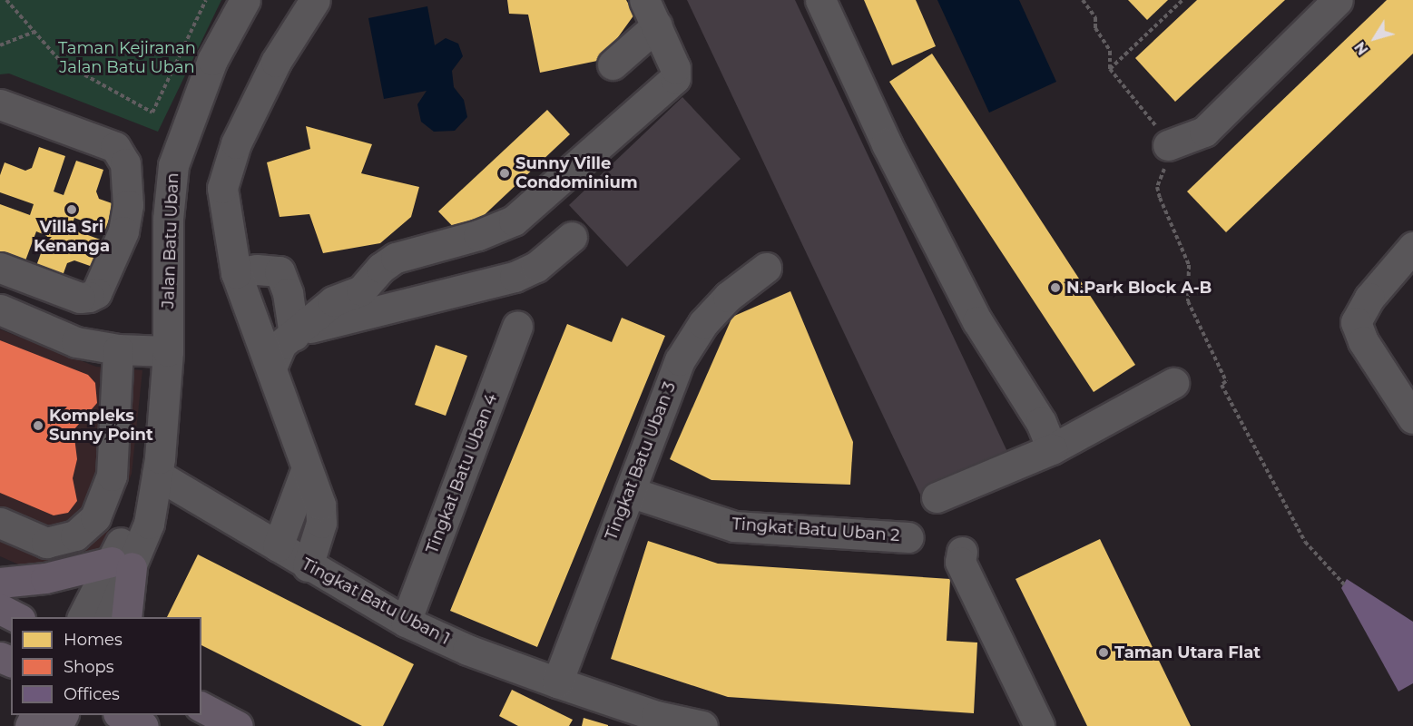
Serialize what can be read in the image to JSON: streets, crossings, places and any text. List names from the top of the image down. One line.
{"streets":{"street":["Jalan Batu Uban","Tingkat Batu Uban 3","Tingkat Batu Uban 4","Tingkat Batu Uban 2","Tingkat Batu Uban 1"]},"crossings":[["Jalan Batu Uban","Tingkat Batu Uban 1"],["Tingkat Batu Uban 3","Tingkat Batu Uban 2"],["Tingkat Batu Uban 3","Tingkat Batu Uban 1"],["Tingkat Batu Uban 4","Tingkat Batu Uban 1"]],"parks":["Taman Kejiranan Jalan Batu Uban"],"places":["Sunny Ville Condominium","Villa Sri Kenanga","N.Park Block A-B","Kompleks Sunny Point","Taman Utara Flat"],"legend":["Homes","Shops","Offices"],"north":"bottom left"}
